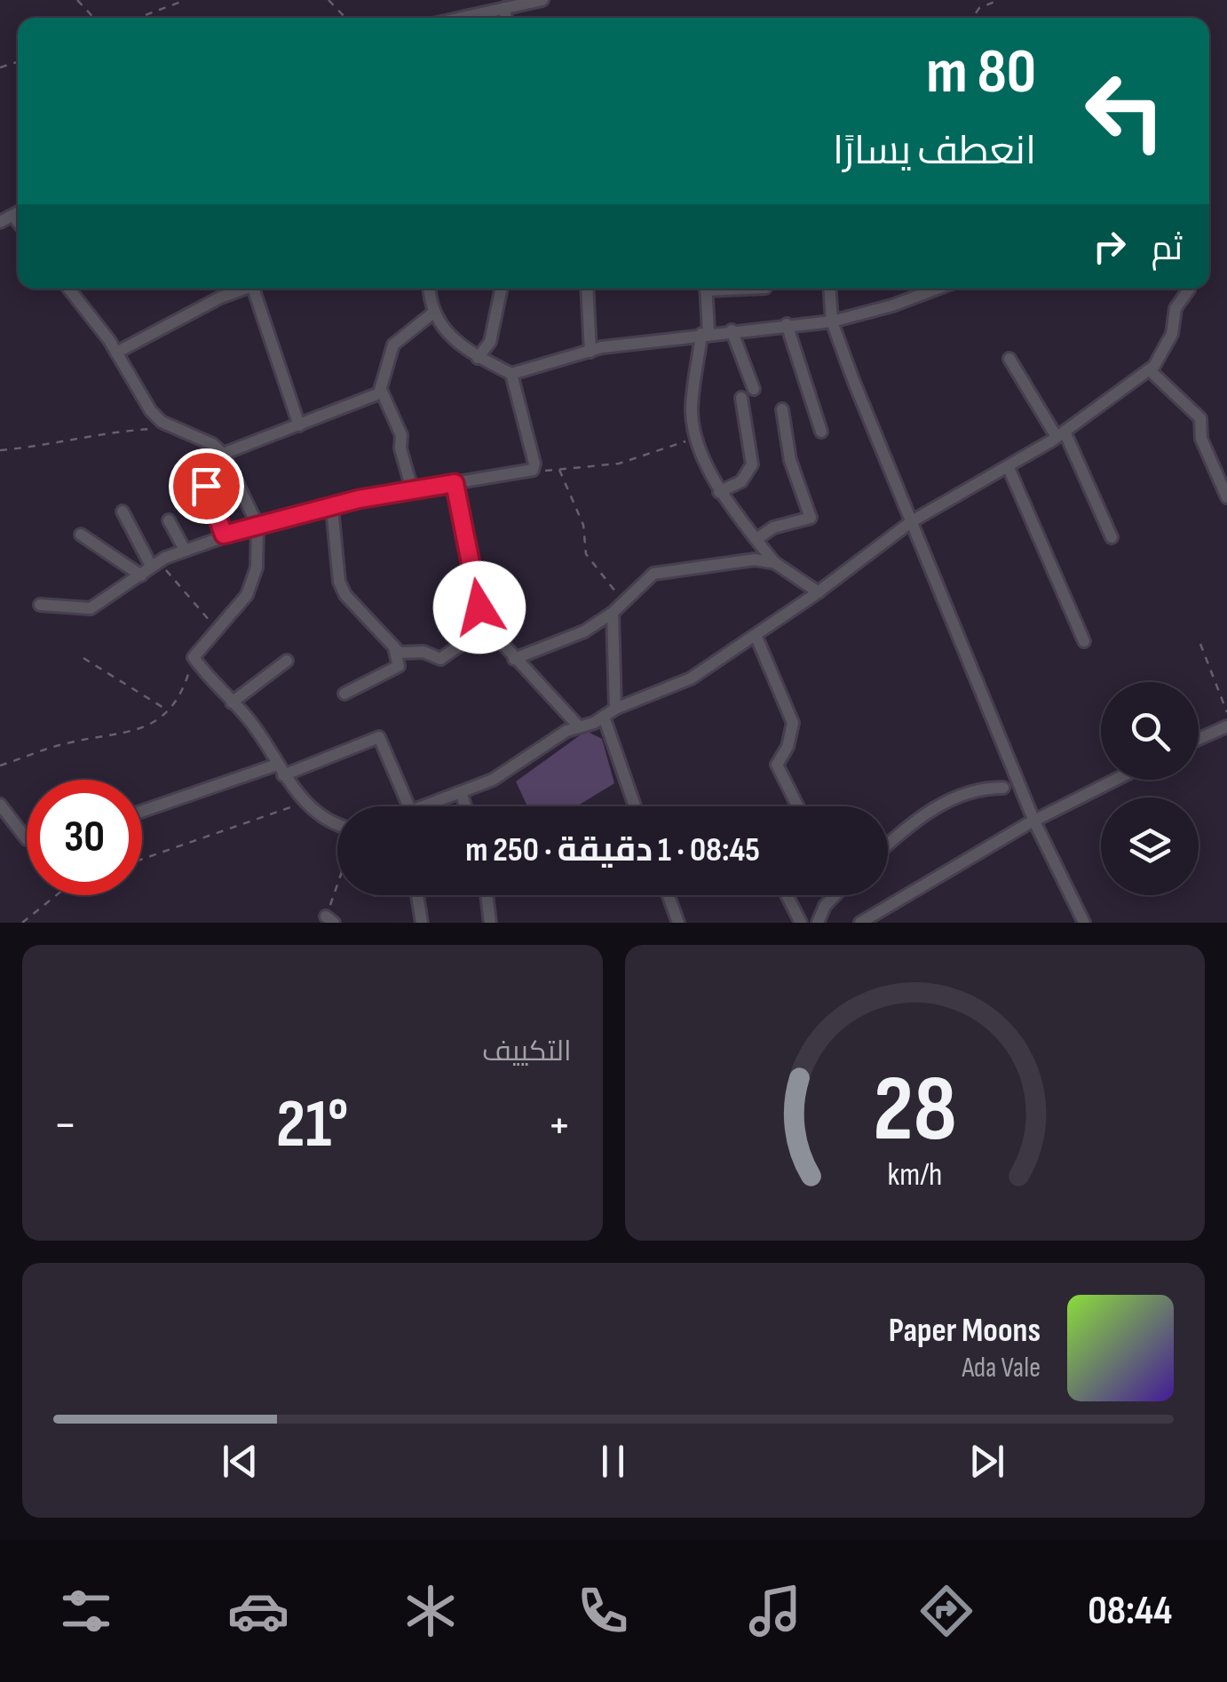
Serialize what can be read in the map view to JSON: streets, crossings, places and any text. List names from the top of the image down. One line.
{"page":{"turn":["80 m","انعطف يسارًا"],"then":"ثم","limit":"30","trip":"08:45 · 1 دقيقة · 250 m","tile":"التكييف","heat":["−","21°","+"],"song":["Paper Moons","Ada Vale"],"tabs":"08:44","gauge":["28","km/h"]}}
